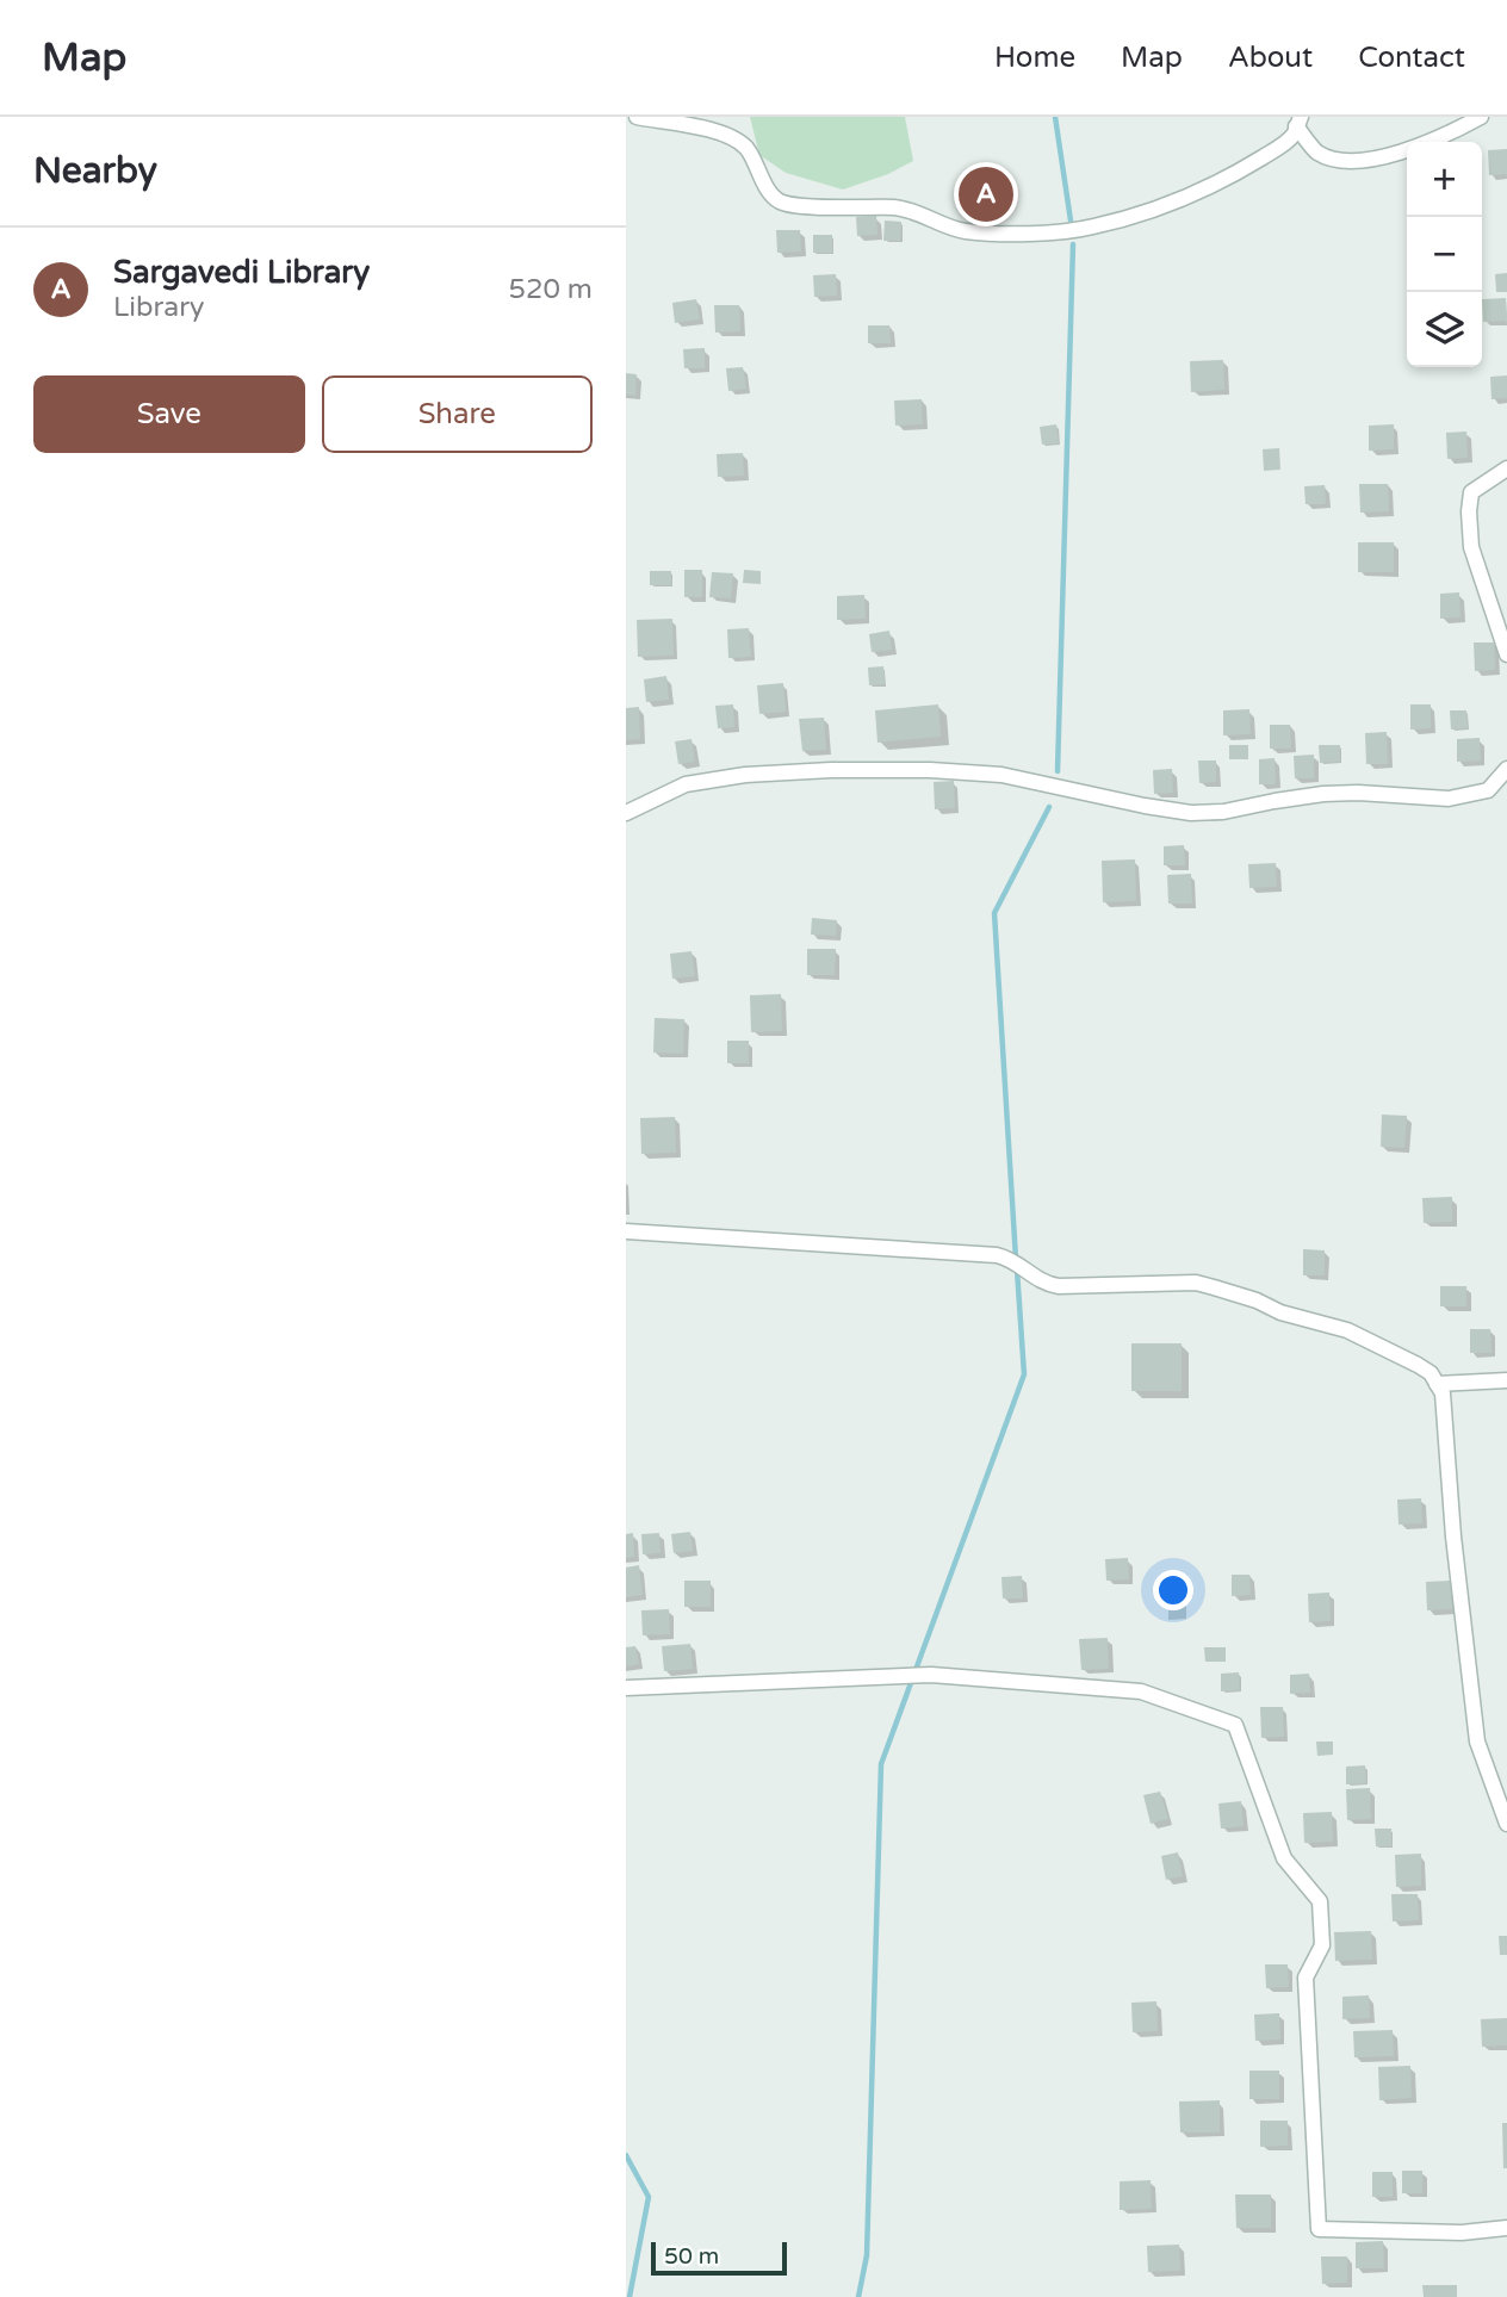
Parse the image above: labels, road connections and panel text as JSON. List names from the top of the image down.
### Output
{
  "scale_bar": "50 m",
  "page": {
    "header": "Map",
    "nav": [
      "Home",
      "Map",
      "About",
      "Contact"
    ],
    "heading": "Nearby",
    "map_buttons": ["+", "−"],
    "pins": "A",
    "list": [
      {
        "mark": "A",
        "name": "Sargavedi Library",
        "note": "Library",
        "value": "520 m"
      }
    ],
    "buttons": ["Save", "Share"],
    "scale": "50 m"
  }
}
